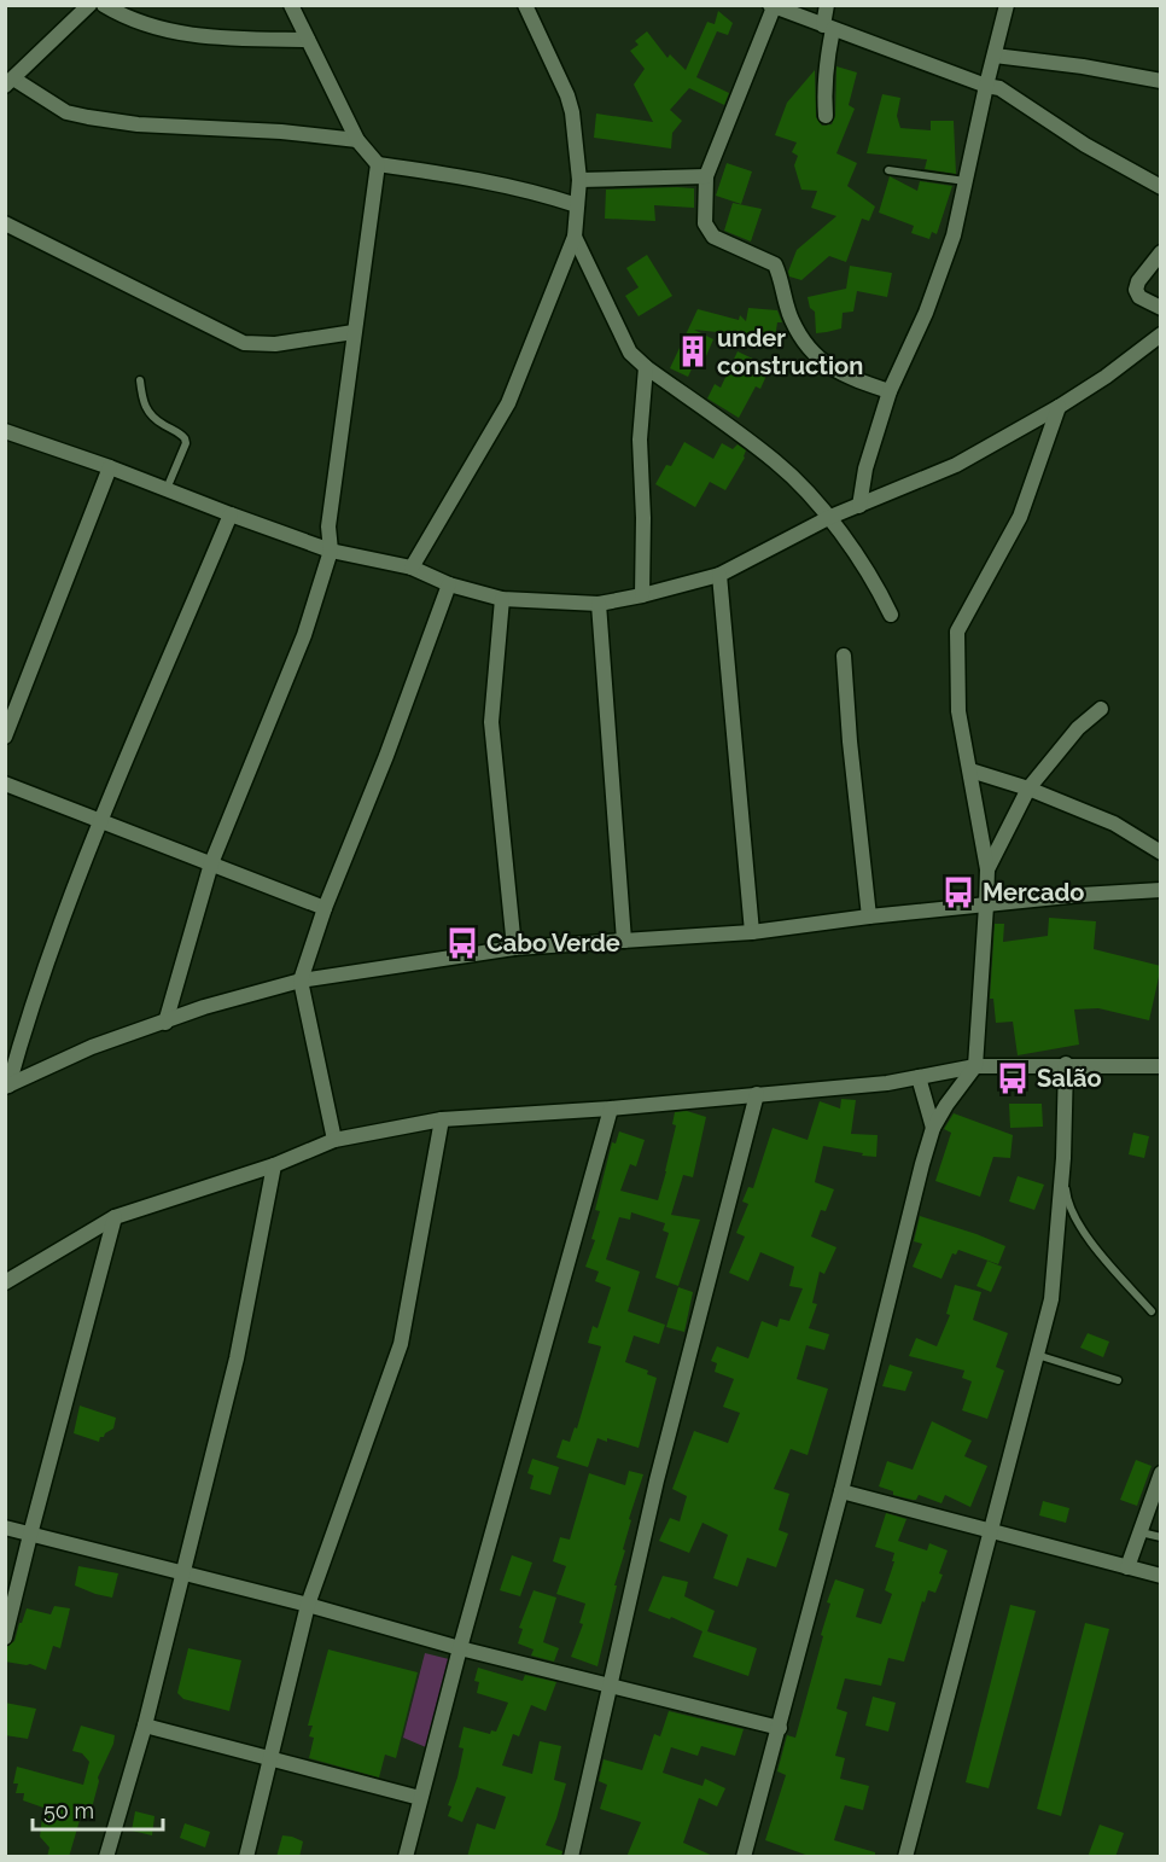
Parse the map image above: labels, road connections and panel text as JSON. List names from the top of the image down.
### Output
{
  "places": {
    "building": ["under construction"],
    "bus stop": ["Mercado", "Cabo Verde", "Salão"]
  },
  "scale_bar": "50 m"
}
